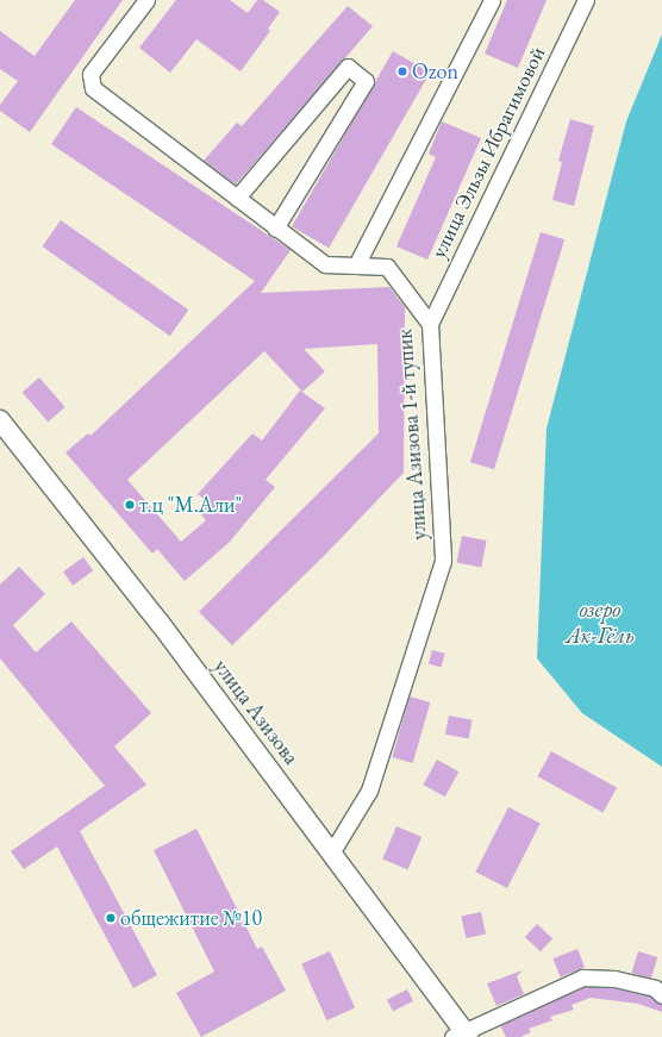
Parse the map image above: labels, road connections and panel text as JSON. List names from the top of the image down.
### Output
{
  "streets": {
    "main road": ["улица Азизова"],
    "street": ["улица Эльзы Ибрагимовой", "улица Азизова 1-й тупик"]
  },
  "crossings": [
    ["улица Эльзы Ибрагимовой", "улица Азизова 1-й тупик"],
    ["улица Азизова 1-й тупик", "улица Азизова"]
  ],
  "water": ["озеро Ак-Гёль"],
  "places": ["Ozon", "т.ц \"М.Али\"", "общежитие №10"]
}
